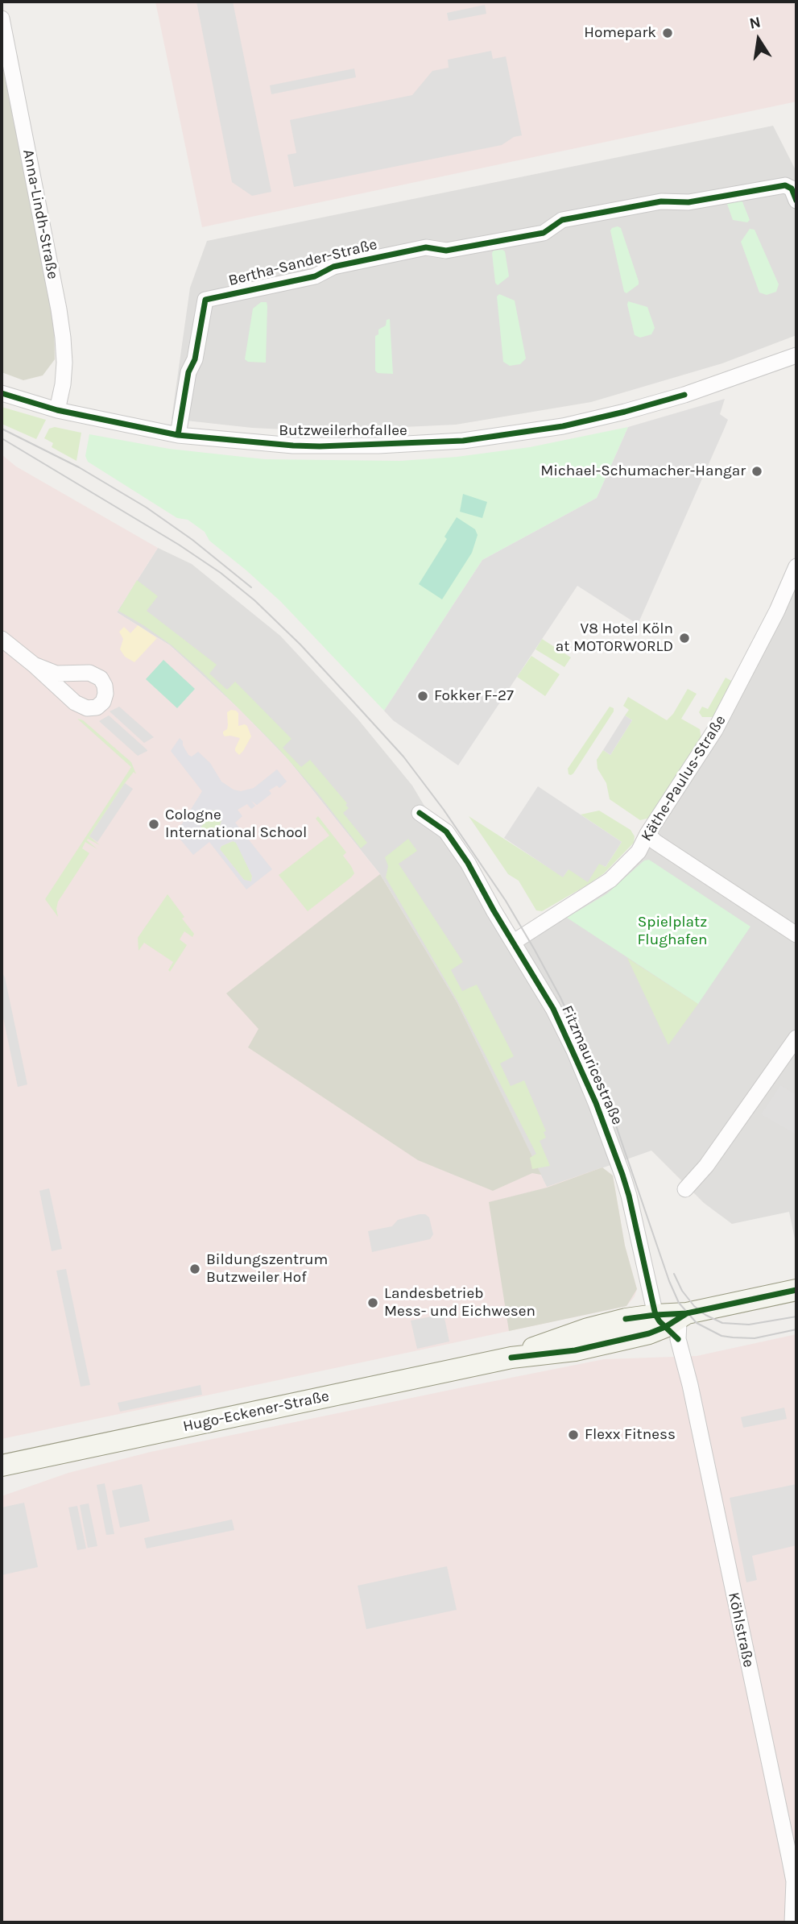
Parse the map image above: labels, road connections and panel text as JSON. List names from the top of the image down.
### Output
{
  "streets": {
    "main road": ["Hugo-Eckener-Straße"],
    "street": [
      "Anna-Lindh-Straße",
      "Bertha-Sander-Straße",
      "Butzweilerhofallee",
      "Käthe-Paulus-Straße",
      "Fitzmauricestraße",
      "Köhlstraße"
    ]
  },
  "crossings": [
    ["Anna-Lindh-Straße", "Butzweilerhofallee"],
    ["Bertha-Sander-Straße", "Butzweilerhofallee"],
    ["Käthe-Paulus-Straße", "Fitzmauricestraße"],
    ["Fitzmauricestraße", "Hugo-Eckener-Straße"],
    ["Fitzmauricestraße", "Köhlstraße"],
    ["Hugo-Eckener-Straße", "Köhlstraße"]
  ],
  "parks": ["Spielplatz Flughafen"],
  "places": [
    "Homepark",
    "Michael-Schumacher-Hangar",
    "V8 Hotel Köln at MOTORWORLD",
    "Fokker F-27",
    "Cologne International School",
    "Bildungszentrum Butzweiler Hof",
    "Landesbetrieb Mess- und Eichwesen",
    "Flexx Fitness"
  ],
  "north": "top"
}
